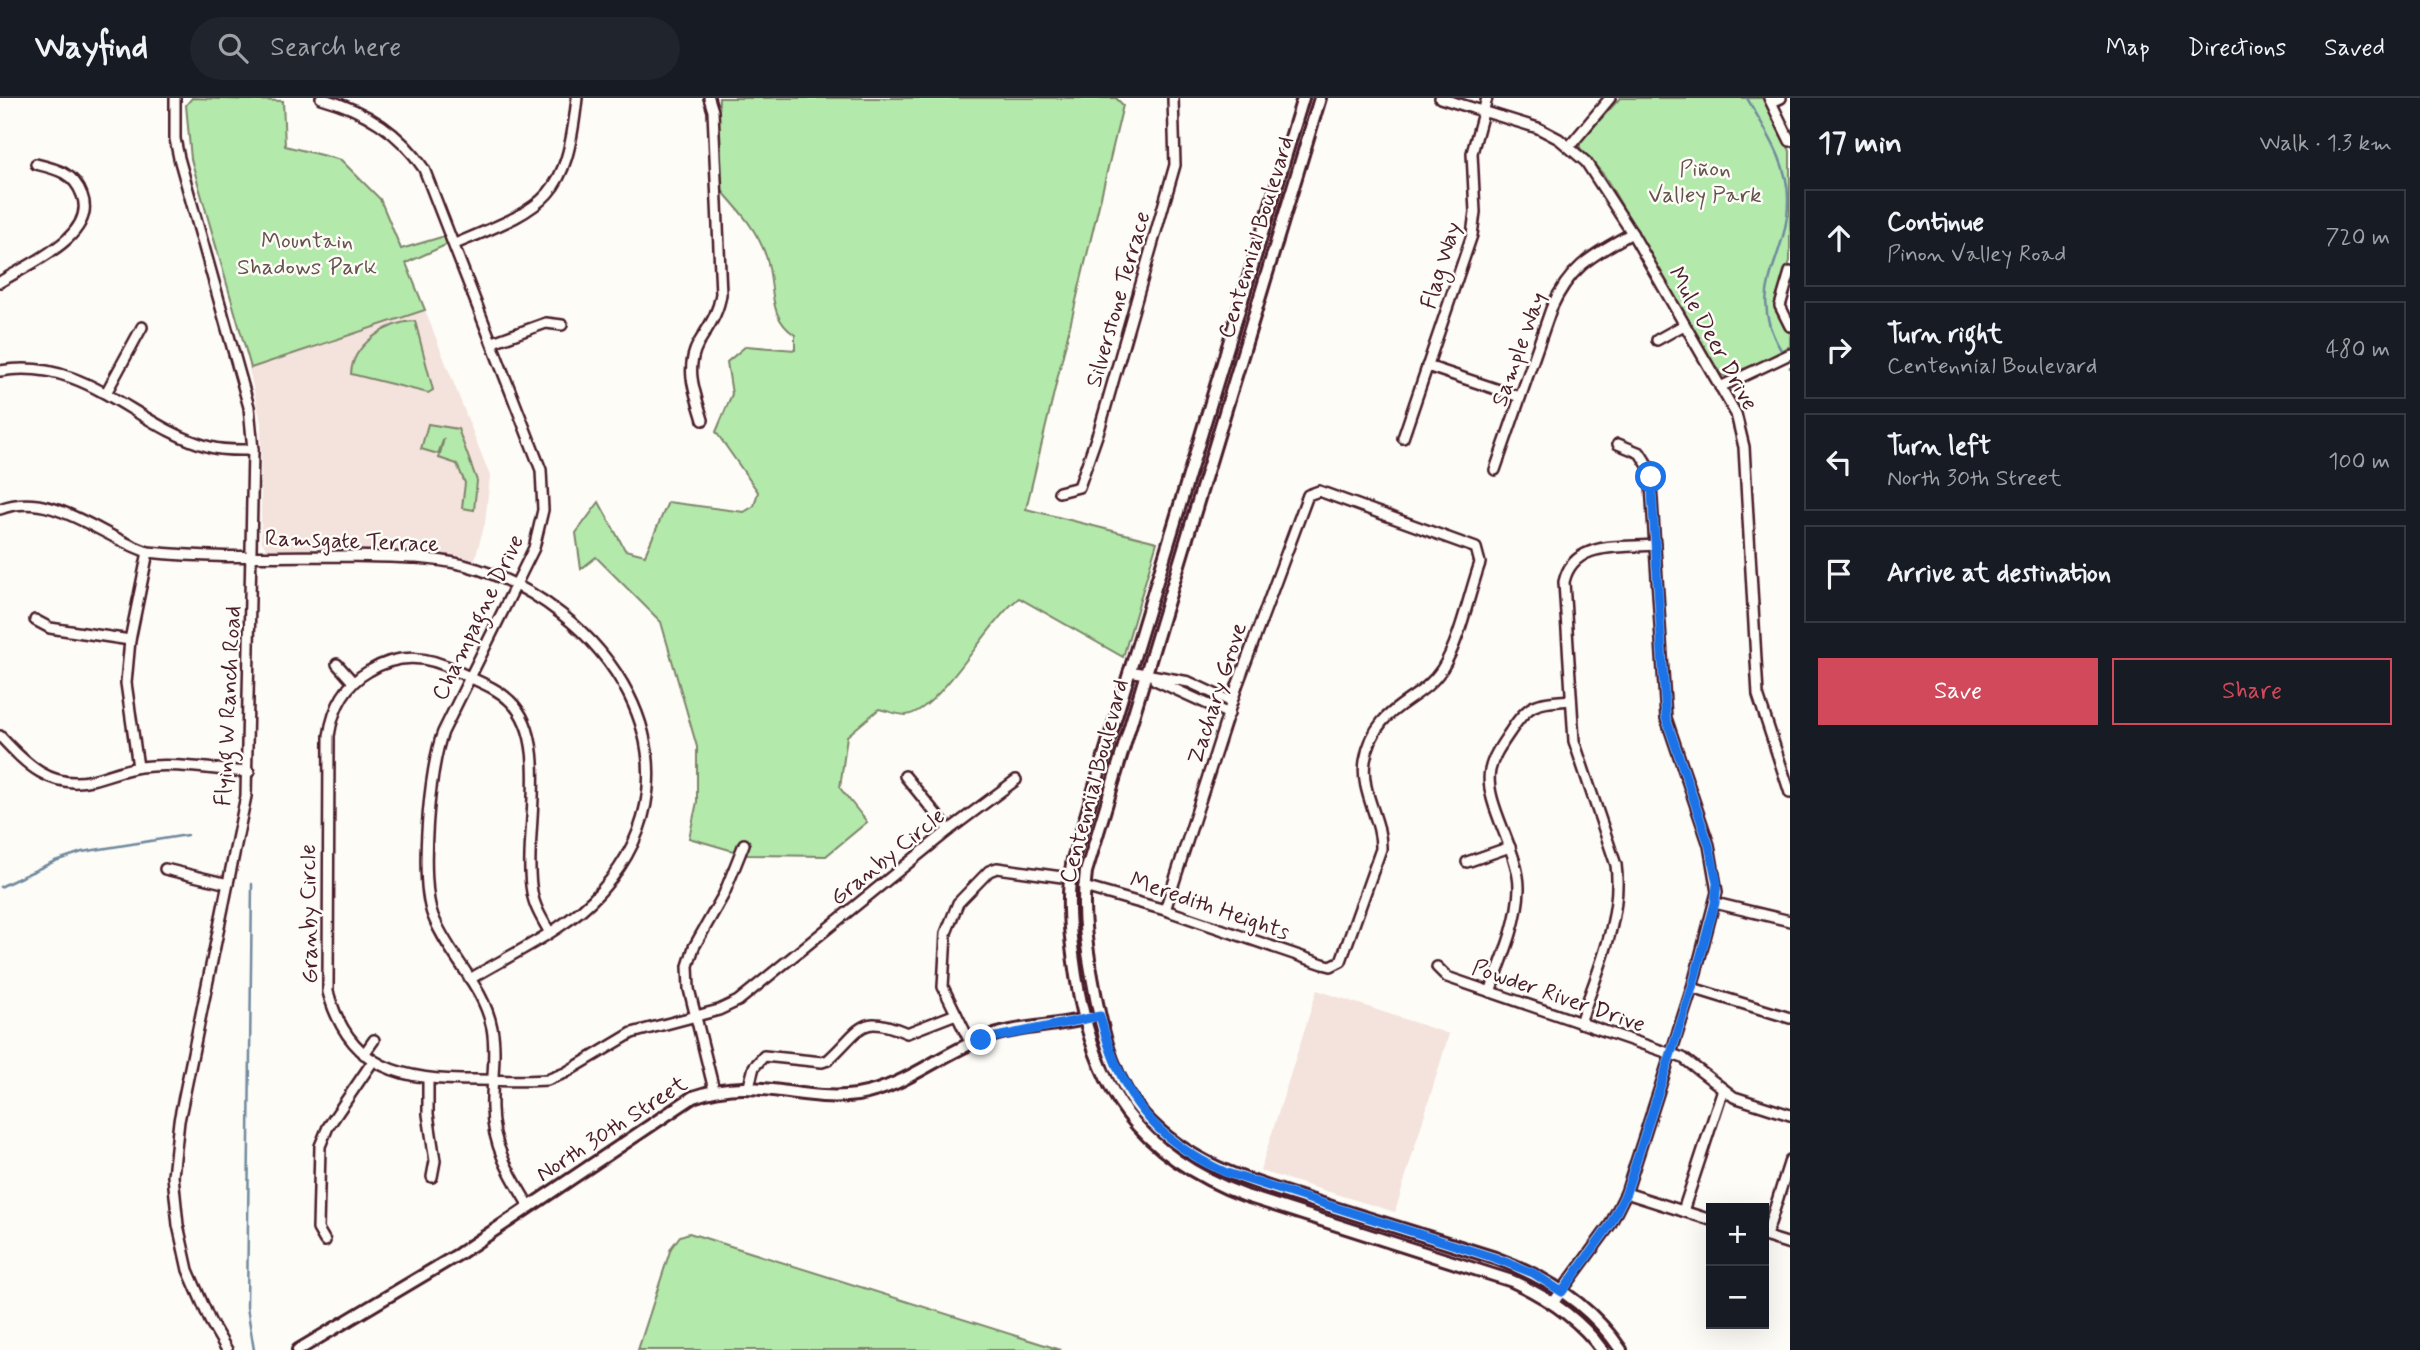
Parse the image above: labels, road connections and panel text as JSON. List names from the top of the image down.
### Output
{
  "streets": {
    "main road": ["Centennial Boulevard", "North 30th Street"],
    "street": [
      "Flag Way",
      "Silverstone Terrace",
      "Mule Deer Drive",
      "Sample Way",
      "Ramsgate Terrace",
      "Champagne Drive",
      "Zachary Grove",
      "Flying W Ranch Road",
      "Granby Circle",
      "Meredith Heights",
      "Powder River Drive"
    ]
  },
  "crossings": [
    ["Centennial Boulevard", "Meredith Heights"],
    ["Centennial Boulevard", "North 30th Street"],
    ["Flag Way", "Mule Deer Drive"],
    ["Mule Deer Drive", "Sample Way"],
    ["Ramsgate Terrace", "Champagne Drive"],
    ["Ramsgate Terrace", "Flying W Ranch Road"],
    ["Ramsgate Terrace", "Granby Circle"],
    ["Champagne Drive", "Granby Circle"],
    ["Champagne Drive", "North 30th Street"],
    ["Zachary Grove", "Meredith Heights"]
  ],
  "parks": ["Piñon Valley Park", "Mountain Shadows Park"],
  "page": {
    "header": "Wayfind",
    "search": "Search here",
    "nav": ["Map", "Directions", "Saved"],
    "heading": ["17 min", "Walk · 1.3 km"],
    "list": [
      ["Continue", "Pinon Valley Road", "720 m"],
      ["Turn right", "Centennial Boulevard", "480 m"],
      ["Turn left", "North 30th Street", "100 m"],
      "Arrive at destination"
    ],
    "buttons": ["Save", "Share"],
    "map_buttons": ["+", "−"]
  }
}
